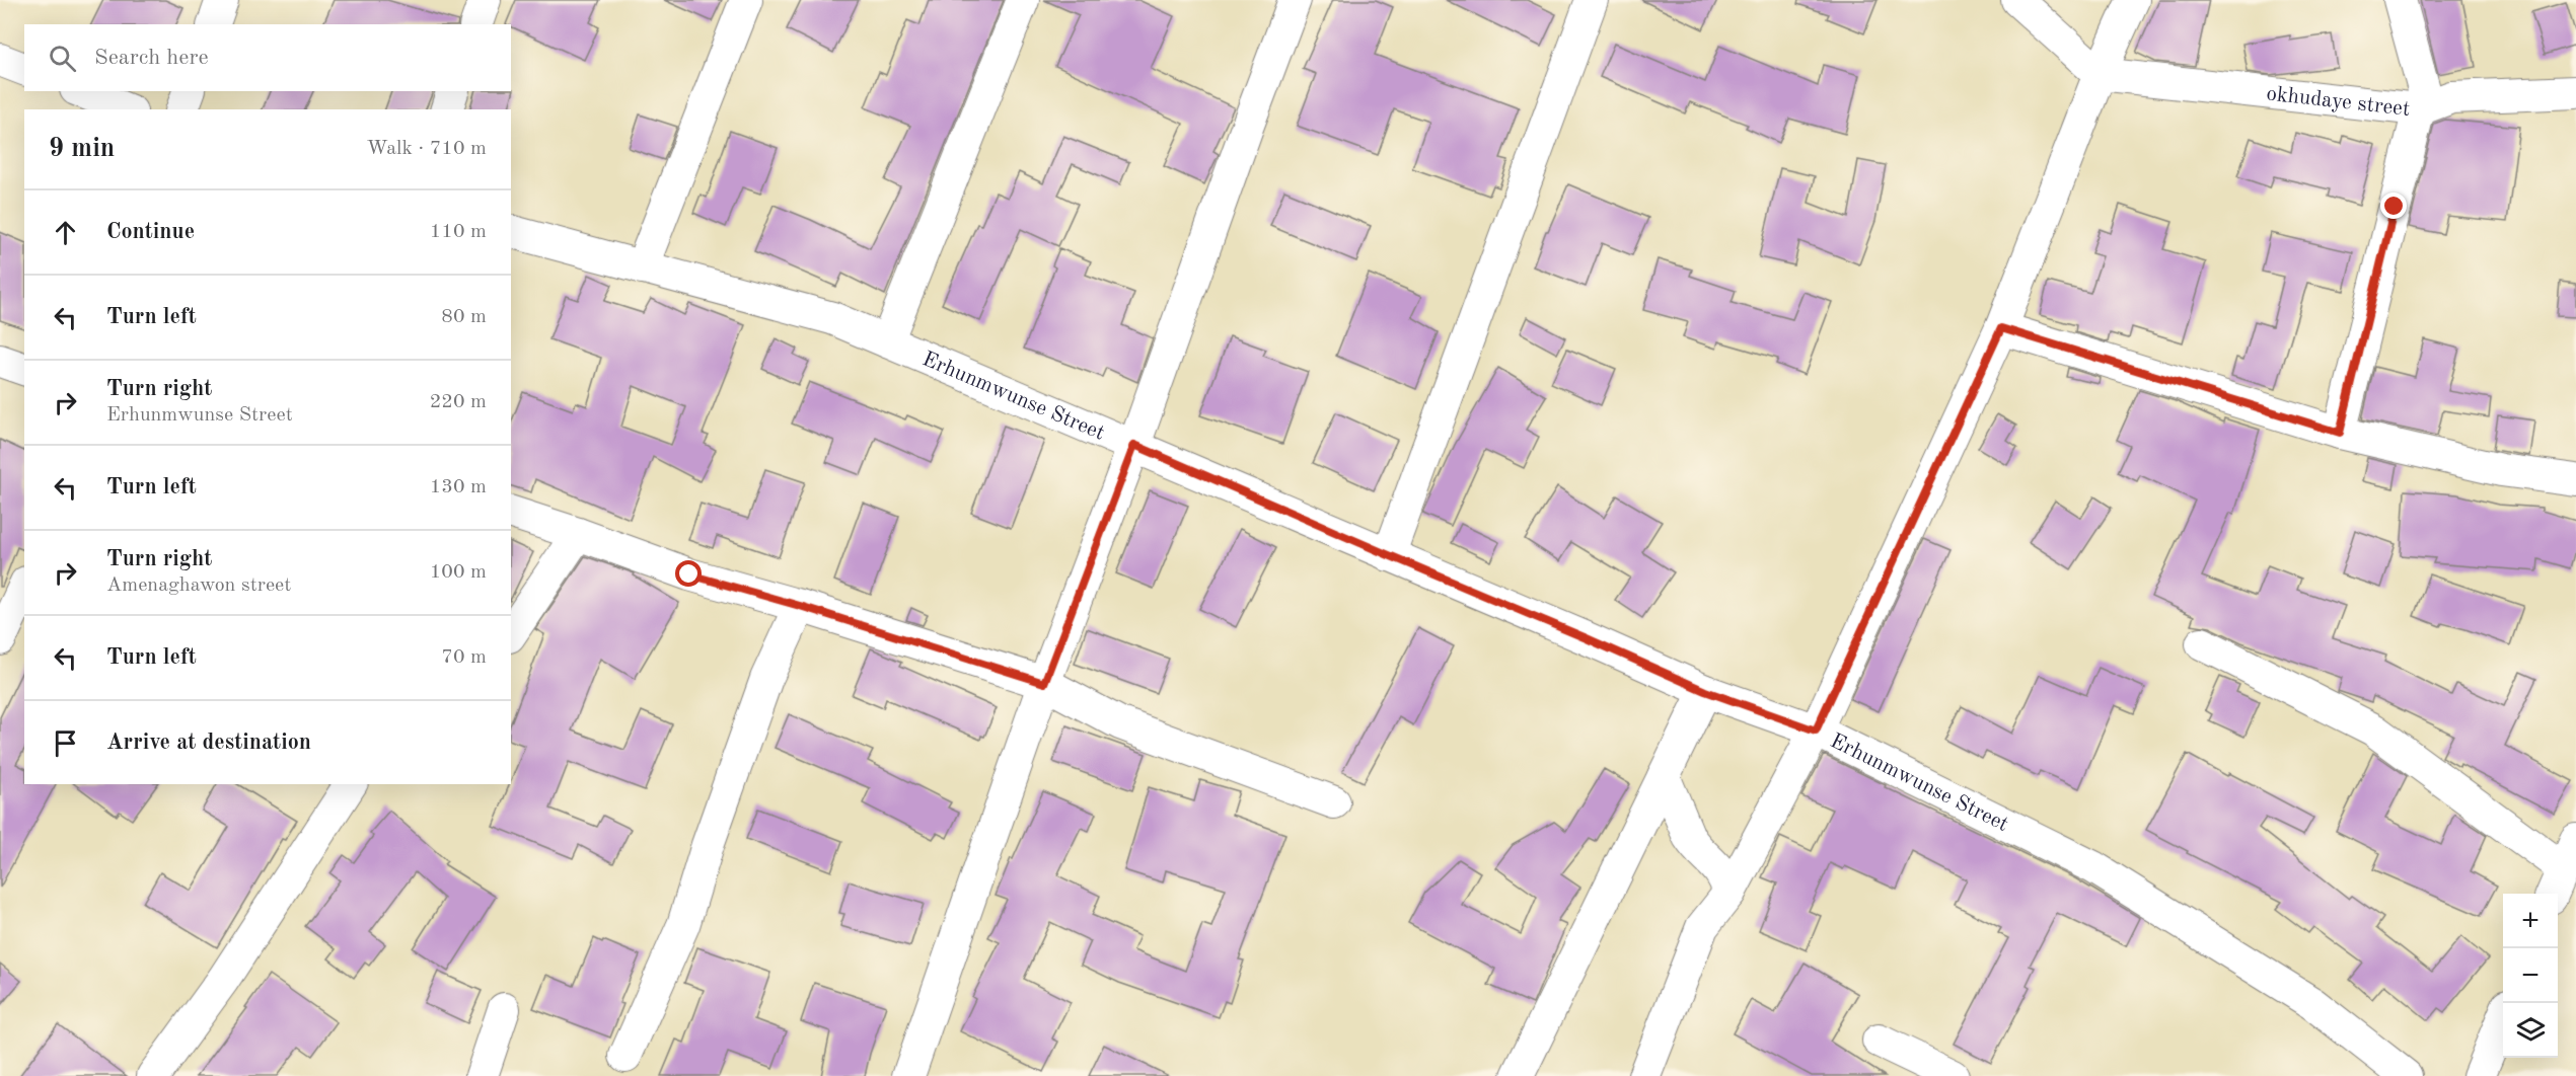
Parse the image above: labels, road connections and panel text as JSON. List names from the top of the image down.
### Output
{
  "streets": {
    "street": ["okhudaye street", "Erhunmwunse Street"]
  },
  "page": {
    "search": "Search here",
    "heading": ["9 min", "Walk · 710 m"],
    "list": [
      ["Continue", "110 m"],
      ["Turn left", "80 m"],
      ["Turn right", "Erhunmwunse Street", "220 m"],
      ["Turn left", "130 m"],
      ["Turn right", "Amenaghawon street", "100 m"],
      ["Turn left", "70 m"],
      "Arrive at destination"
    ],
    "map_buttons": ["+", "−"]
  }
}
